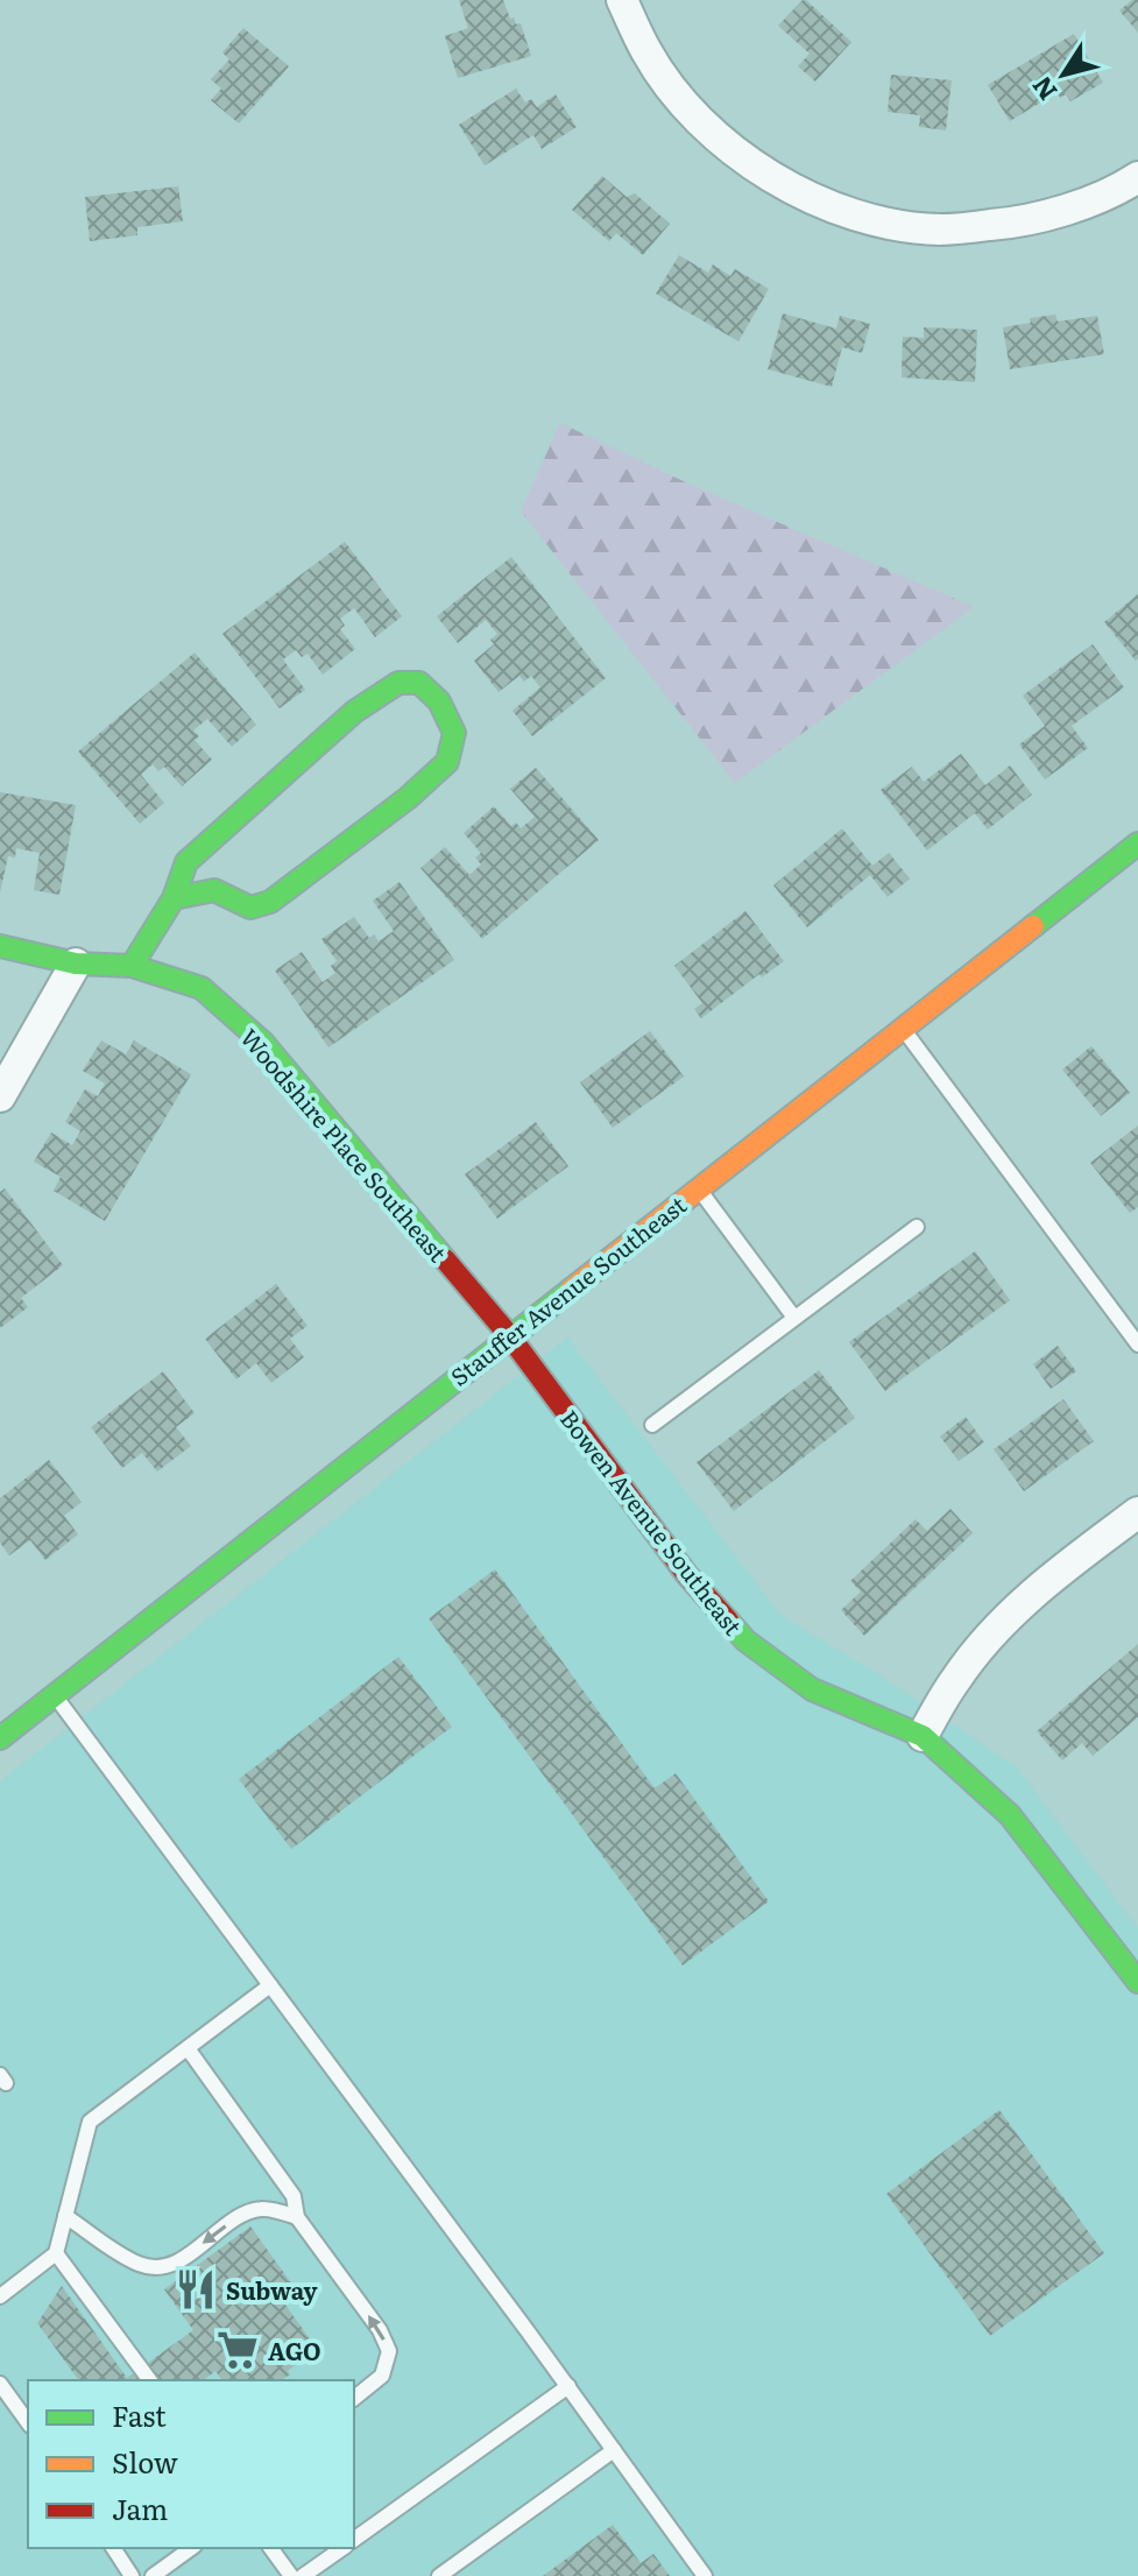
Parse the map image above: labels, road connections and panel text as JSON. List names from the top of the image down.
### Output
{
  "streets": {
    "street": ["Woodshire Place Southeast", "Stauffer Avenue Southeast", "Bowen Avenue Southeast"]
  },
  "crossings": [
    ["Woodshire Place Southeast", "Stauffer Avenue Southeast"],
    ["Woodshire Place Southeast", "Bowen Avenue Southeast"],
    ["Stauffer Avenue Southeast", "Bowen Avenue Southeast"]
  ],
  "places": {
    "restaurant": ["Subway"],
    "supermarket": ["AGO"]
  },
  "legend": ["Fast", "Slow", "Jam"],
  "north": "bottom left"
}
